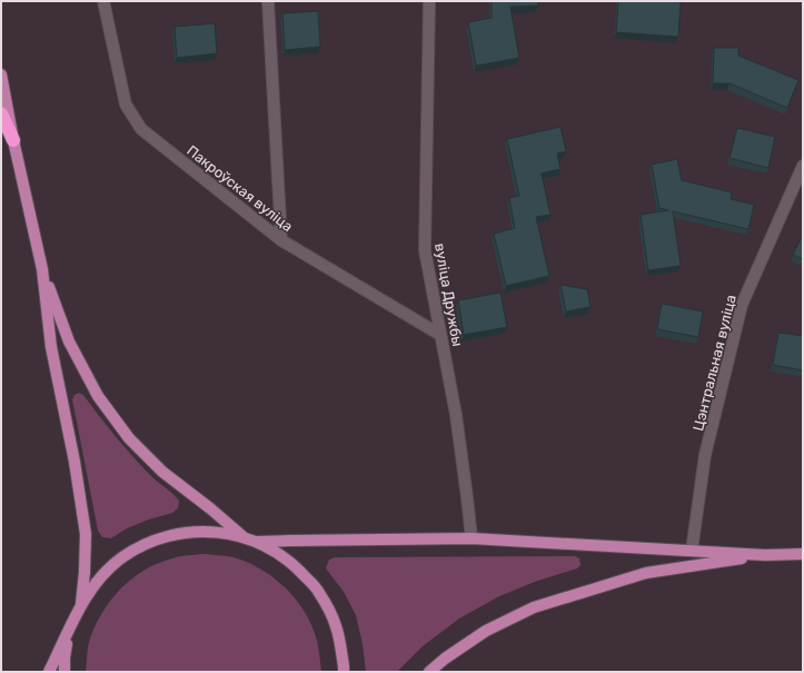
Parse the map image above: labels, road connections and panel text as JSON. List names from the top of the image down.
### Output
{
  "streets": {
    "street": ["Пакроўская вуліца", "вуліца Дружбы", "Цэнтральная вуліца"]
  },
  "crossings": [
    ["Пакроўская вуліца", "вуліца Дружбы"]
  ]
}
